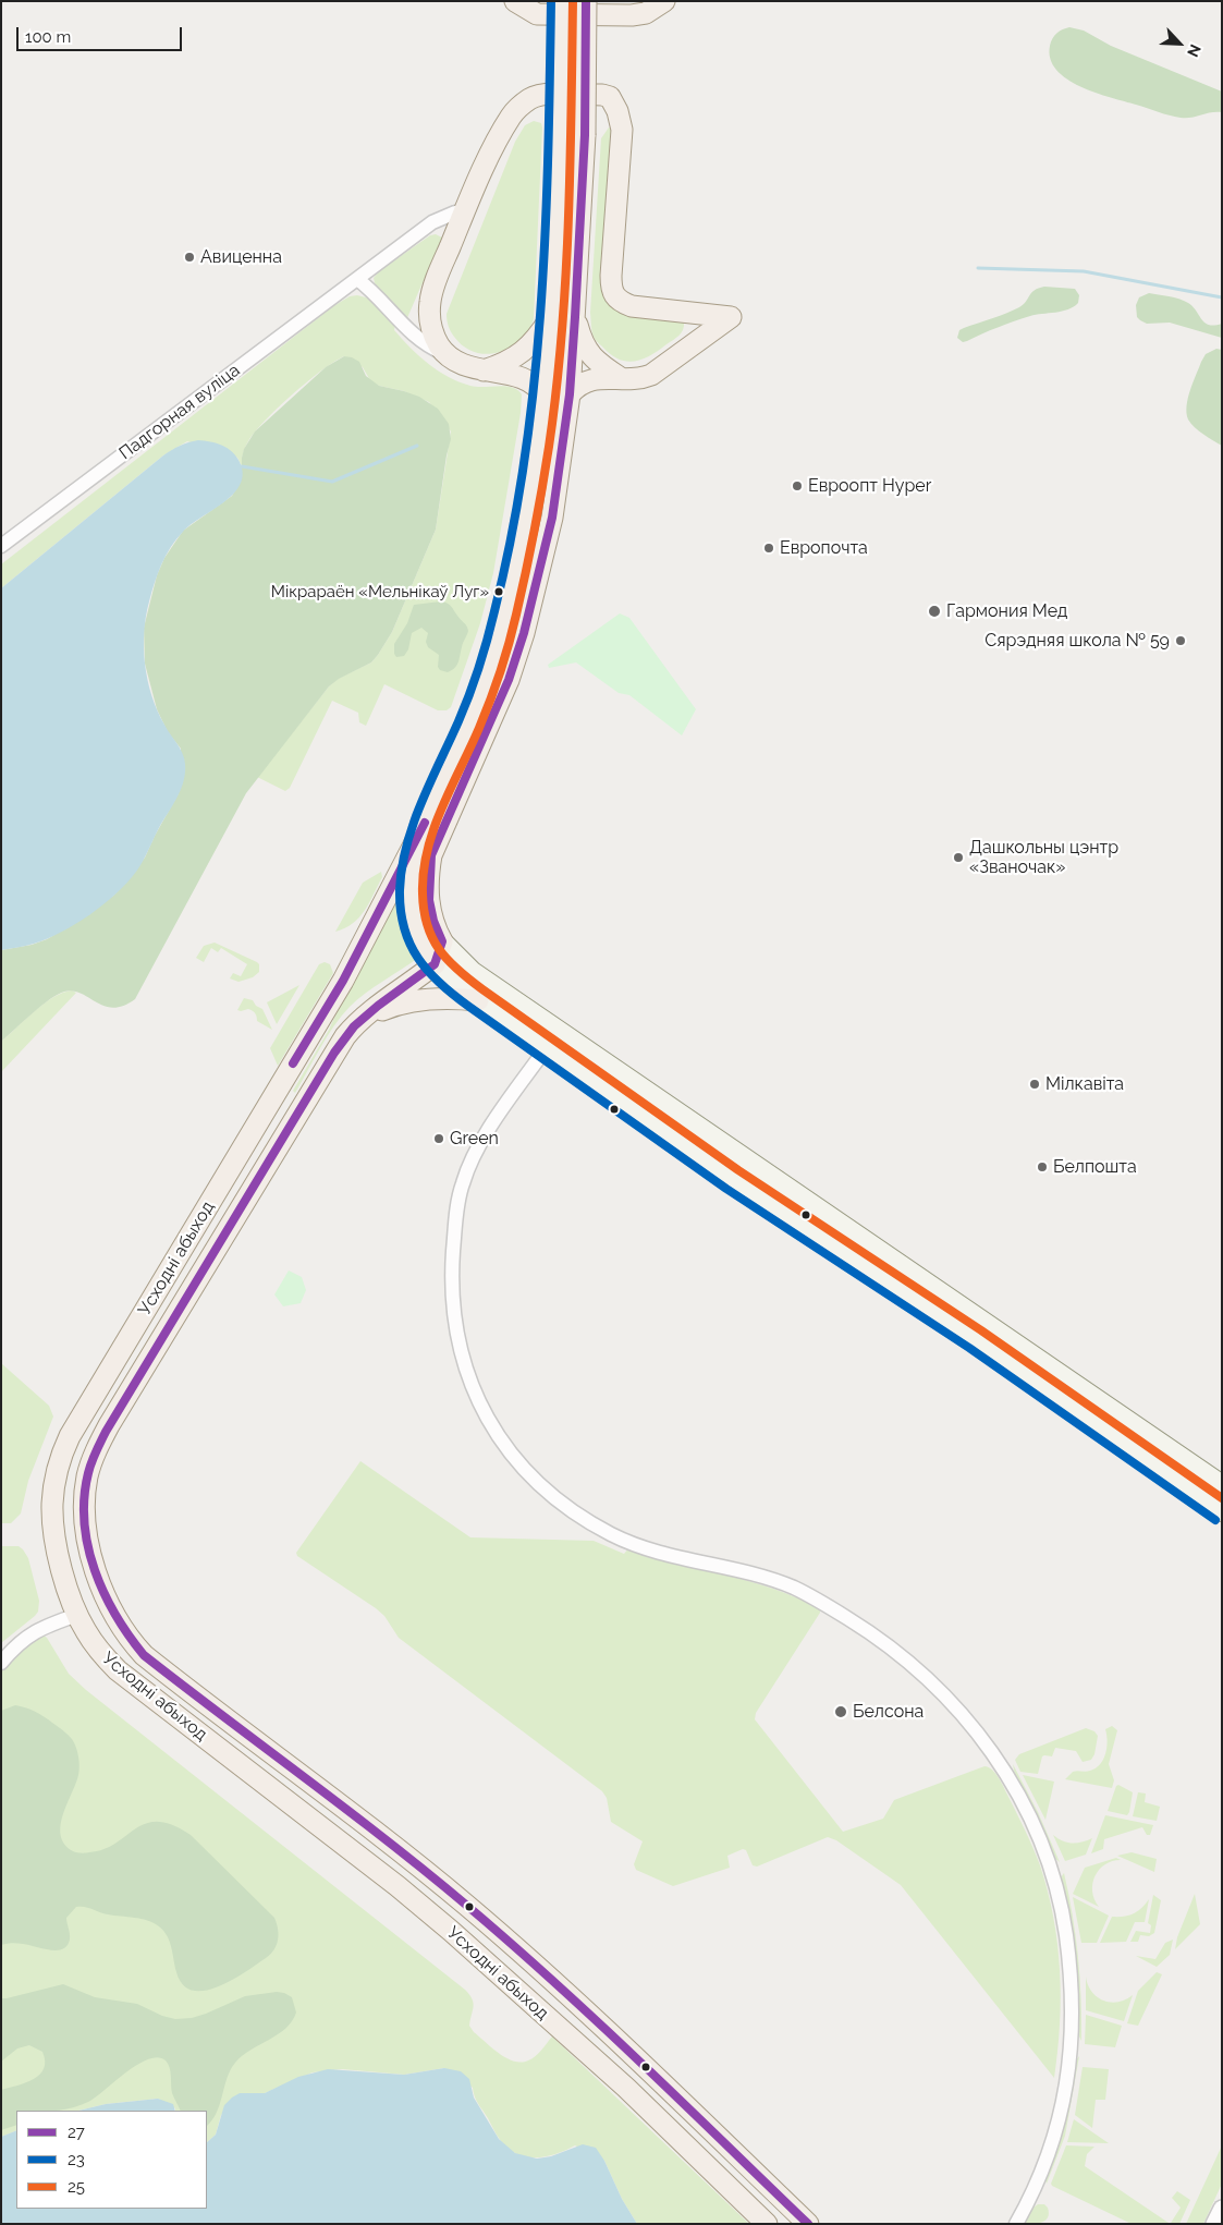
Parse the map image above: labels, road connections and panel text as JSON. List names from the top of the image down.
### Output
{
  "streets": {
    "main road": ["Усходні абыход"],
    "street": ["Падгорная вуліца"]
  },
  "places": [
    "Авиценна",
    "Евроопт Hyper",
    "Европочта",
    "Мікрараён «Мельнікаў Луг»",
    "Гармония Мед",
    "Сярэдняя школа № 59",
    "Дашкольны цэнтр «Званочак»",
    "Мілкавіта",
    "Green",
    "Белпошта",
    "Белсона"
  ],
  "lines": ["transit line 27", "transit line 23", "transit line 25"],
  "legend": ["27", "23", "25"],
  "scale_bar": "100 m",
  "north": "bottom right"
}
